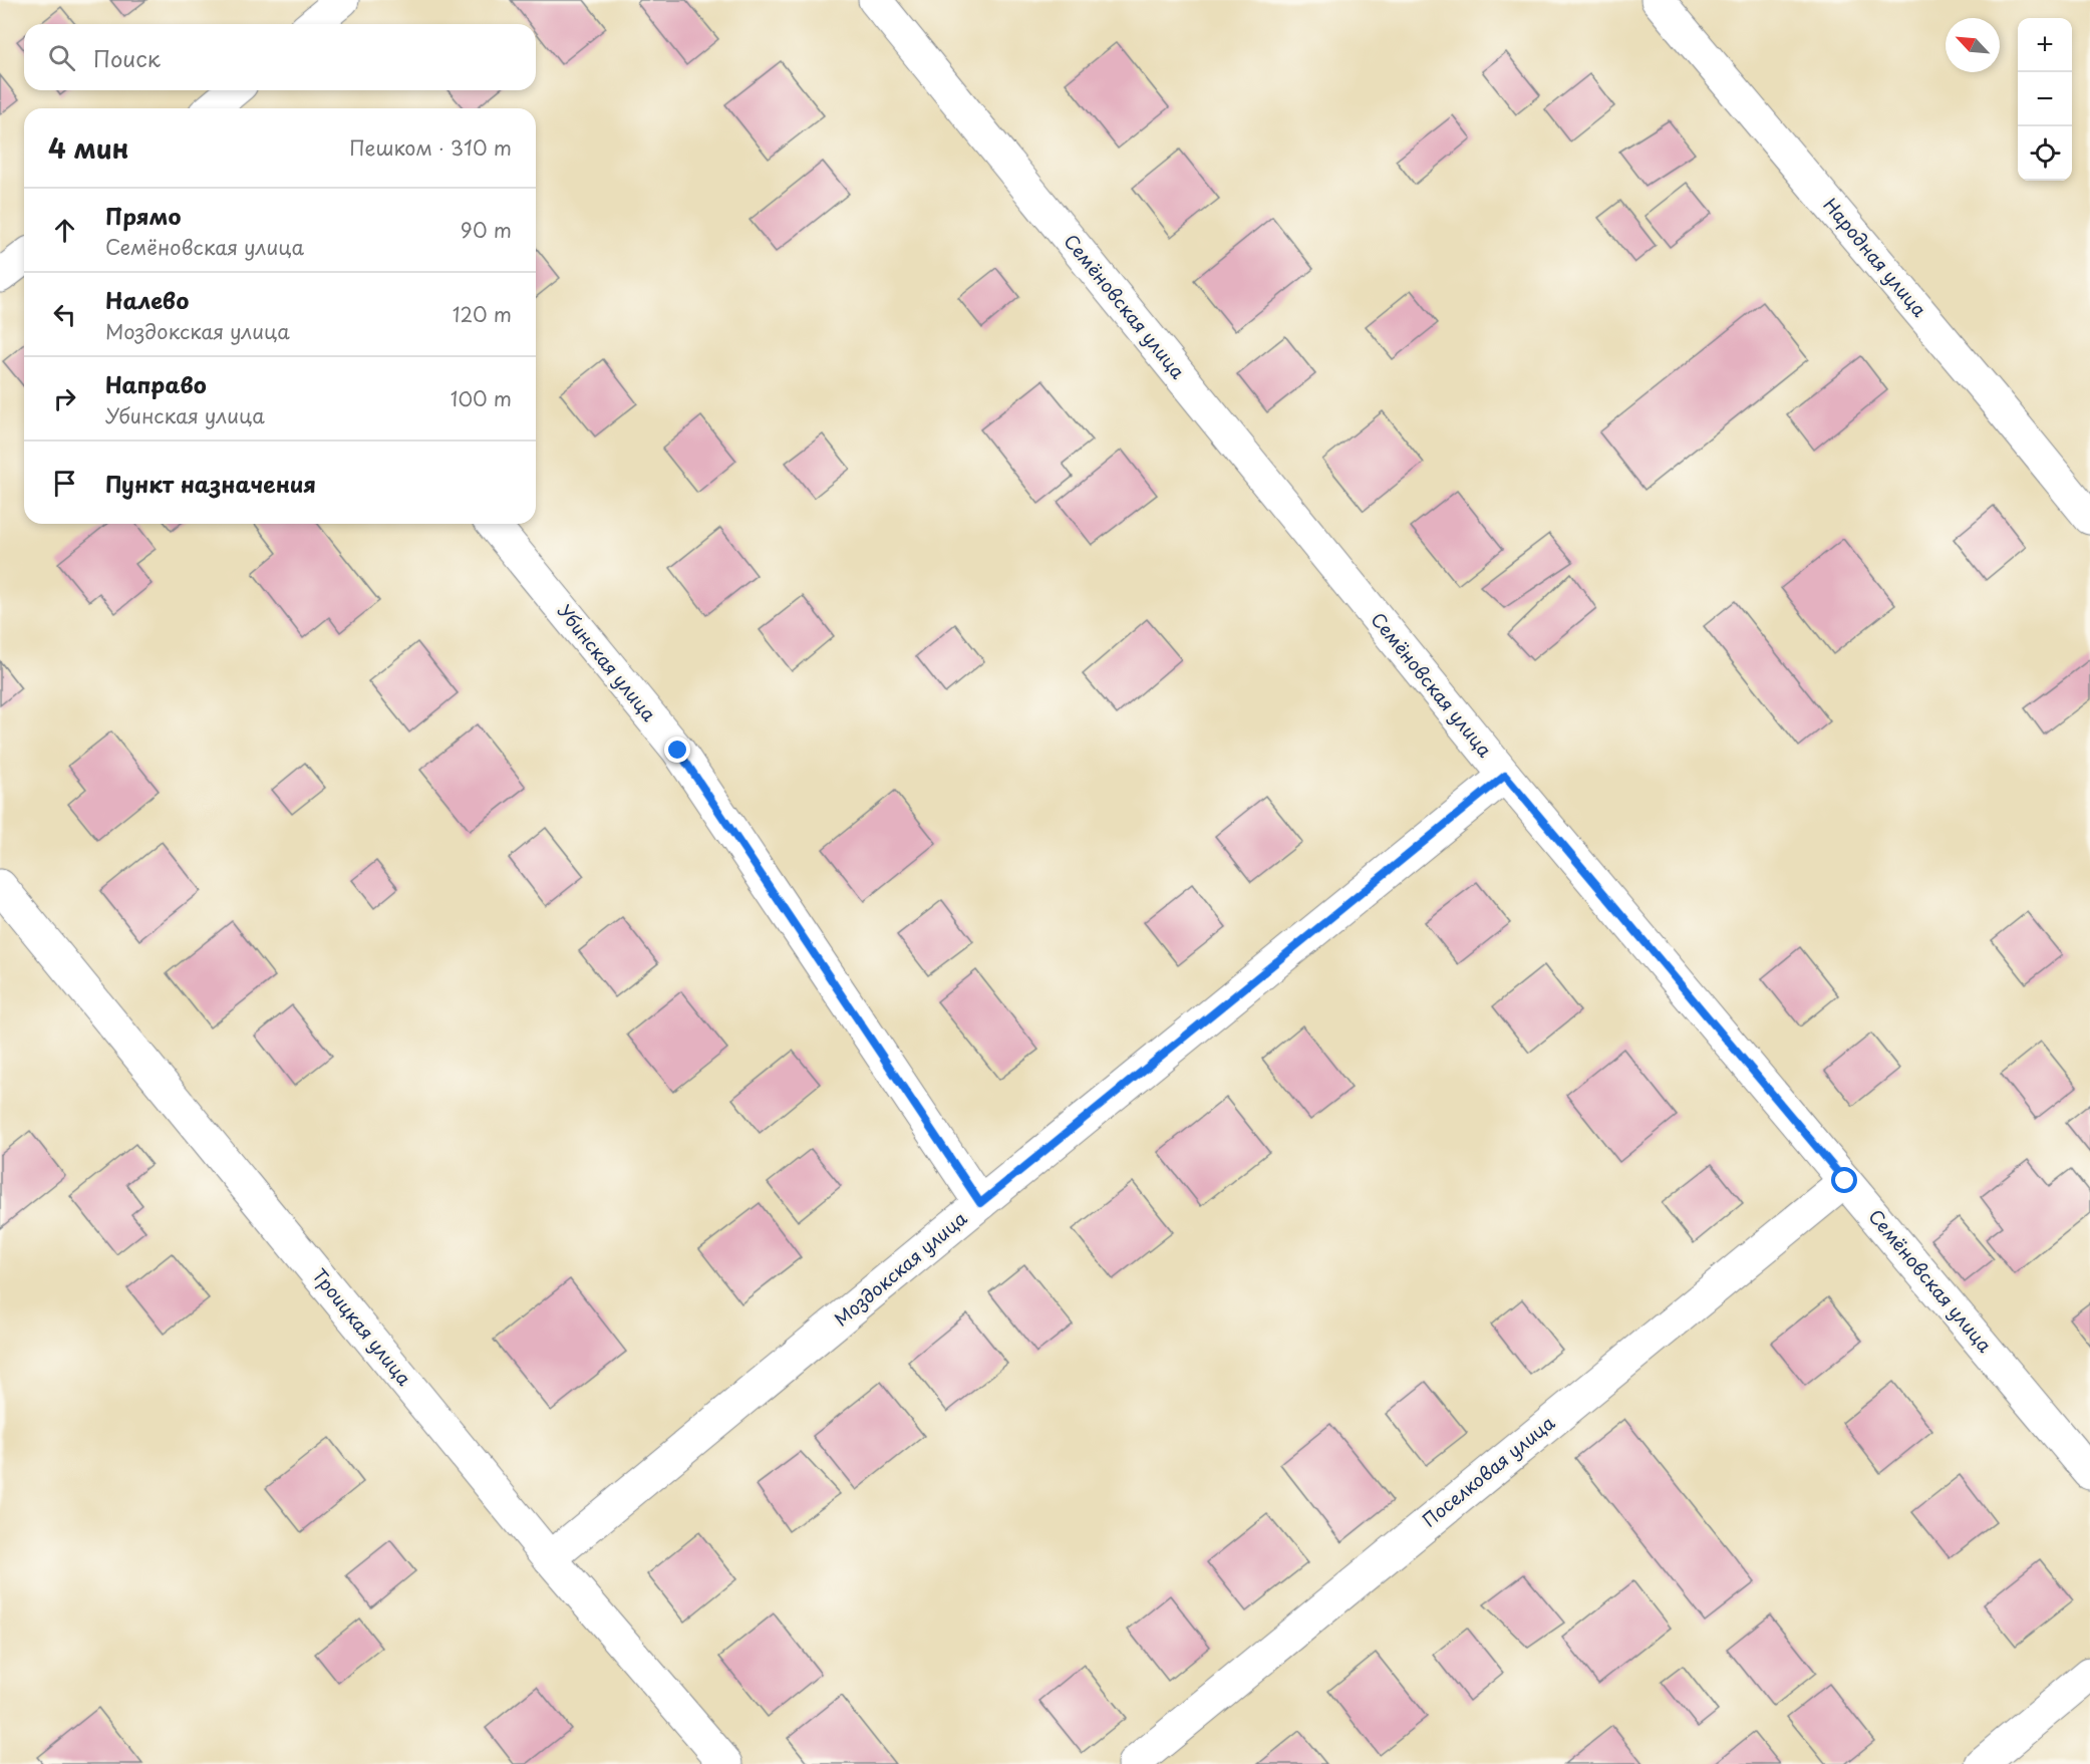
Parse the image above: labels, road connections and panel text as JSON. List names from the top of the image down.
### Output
{
  "streets": {
    "street": [
      "Народная улица",
      "Семёновская улица",
      "Убинская улица",
      "Моздокская улица",
      "Троицкая улица",
      "Поселковая улица"
    ]
  },
  "crossings": [
    ["Семёновская улица", "Моздокская улица"],
    ["Семёновская улица", "Поселковая улица"],
    ["Убинская улица", "Моздокская улица"],
    ["Моздокская улица", "Троицкая улица"]
  ],
  "north": "top left",
  "page": {
    "map_buttons": ["+", "−"],
    "search": "Поиск",
    "heading": ["4 мин", "Пешком · 310 m"],
    "list": [
      ["Прямо", "Семёновская улица", "90 m"],
      ["Налево", "Моздокская улица", "120 m"],
      ["Направо", "Убинская улица", "100 m"],
      "Пункт назначения"
    ]
  }
}
